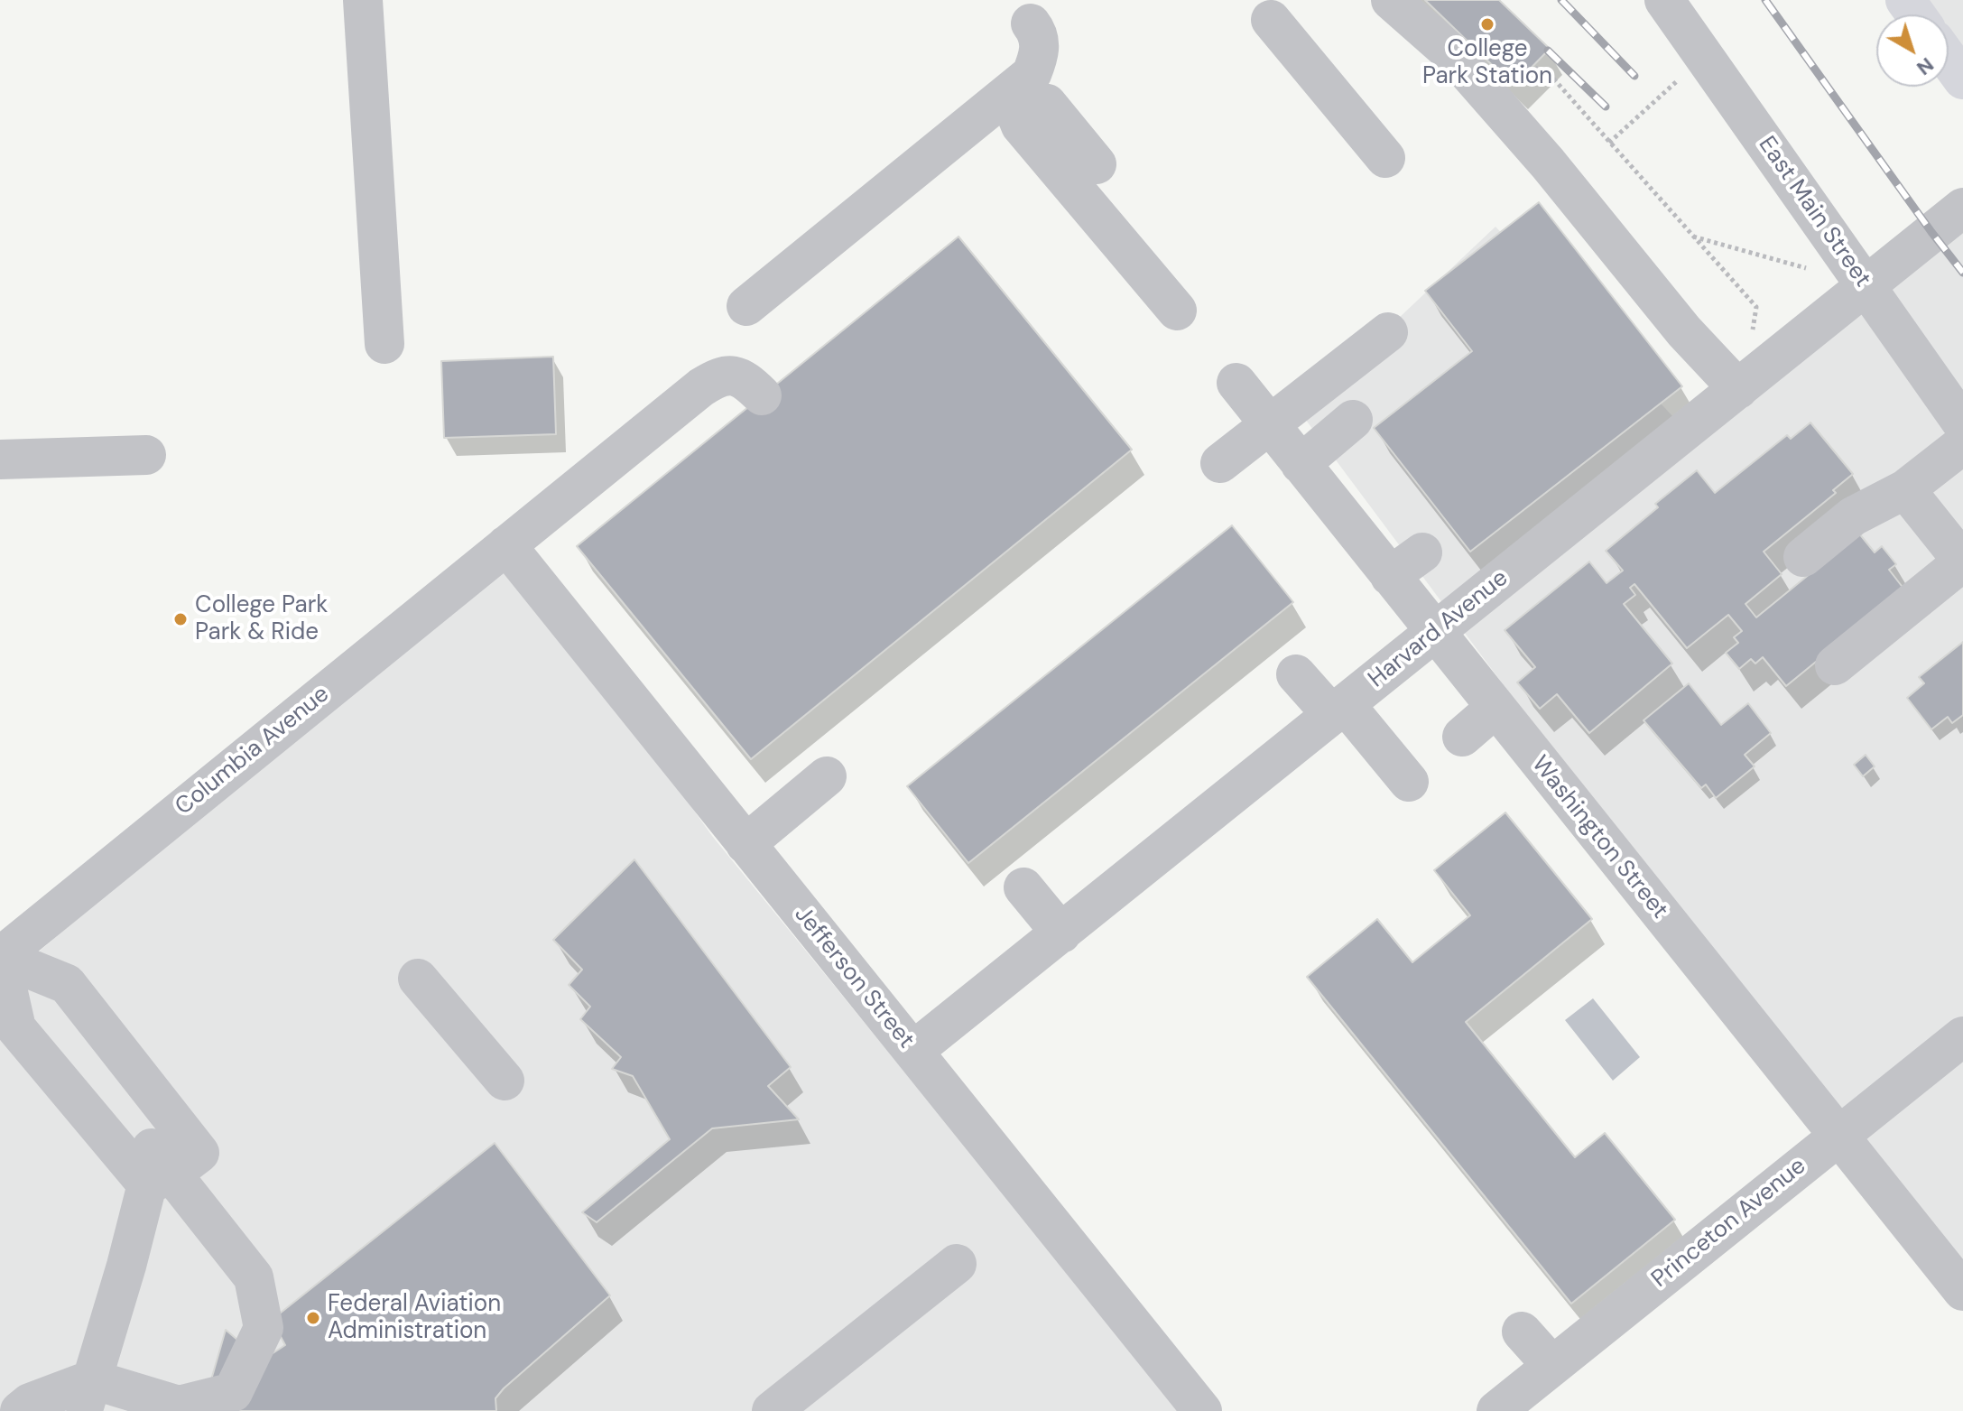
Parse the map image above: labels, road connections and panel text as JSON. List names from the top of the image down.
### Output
{
  "streets": {
    "street": [
      "East Main Street",
      "Harvard Avenue",
      "Columbia Avenue",
      "Washington Street",
      "Jefferson Street",
      "Princeton Avenue"
    ]
  },
  "crossings": [
    ["East Main Street", "Harvard Avenue"],
    ["Harvard Avenue", "Washington Street"],
    ["Harvard Avenue", "Jefferson Street"],
    ["Columbia Avenue", "Jefferson Street"],
    ["Washington Street", "Princeton Avenue"]
  ],
  "places": ["College Park Station", "College Park Park & Ride", "Federal Aviation Administration"],
  "north": "bottom right"
}
